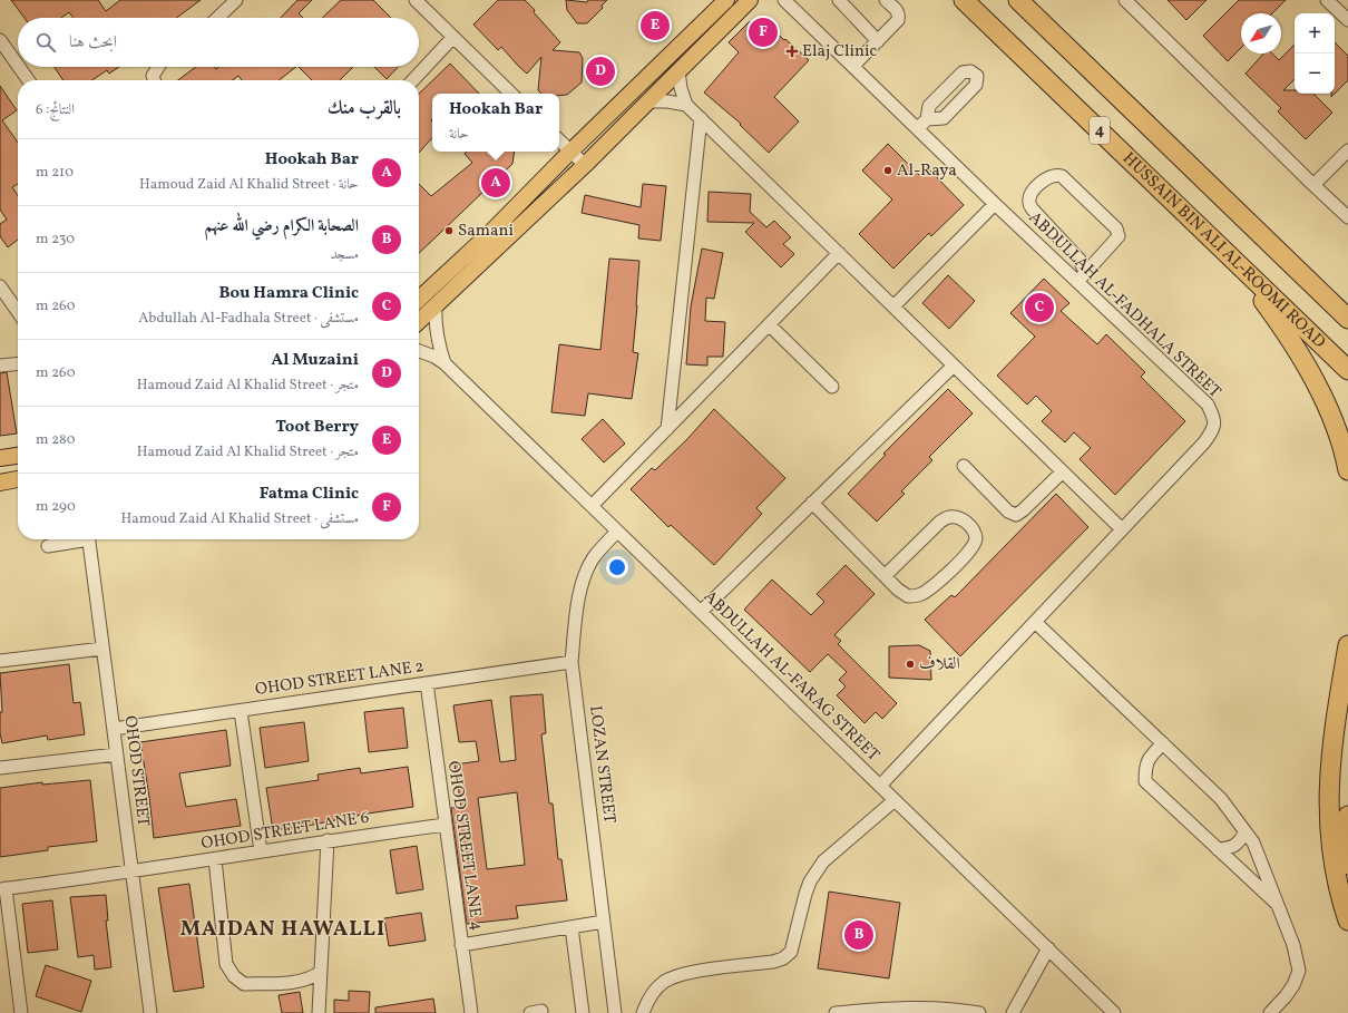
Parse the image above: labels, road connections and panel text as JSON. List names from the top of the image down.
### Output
{
  "streets": {
    "highway": ["4", "HUSSAIN BIN ALI AL-ROOMI ROAD"],
    "street": [
      "ABDULLAH AL-FADHALA STREET",
      "ABDULLAH AL-FARAG STREET",
      "OHOD STREET LANE 2",
      "LOZAN STREET",
      "OHOD STREET",
      "OHOD STREET LANE 6",
      "OHOD STREET LANE 4"
    ]
  },
  "crossings": [
    ["ABDULLAH AL-FADHALA STREET", "ABDULLAH AL-FARAG STREET"],
    ["ABDULLAH AL-FARAG STREET", "LOZAN STREET"],
    ["OHOD STREET LANE 2", "LOZAN STREET"],
    ["OHOD STREET LANE 2", "OHOD STREET"],
    ["OHOD STREET LANE 2", "OHOD STREET LANE 4"],
    ["OHOD STREET", "OHOD STREET LANE 6"],
    ["OHOD STREET LANE 6", "OHOD STREET LANE 4"]
  ],
  "districts": ["MAIDAN HAWALLI"],
  "places": {
    "health": ["Elaj Clinic"],
    "other": ["Al-Raya", "Samani", "القلاف"]
  },
  "north": "bottom left",
  "page": {
    "pins": [
      "E",
      "F",
      "D",
      "A",
      "C",
      "B"
    ],
    "map_buttons": ["+", "−"],
    "search": "ابحث هنا",
    "heading": ["بالقرب منك", "النتائج: 6"],
    "popup": ["Hookah Bar", "حانة"],
    "list": [
      {
        "mark": "A",
        "name": "Hookah Bar",
        "note": "حانة · Hamoud Zaid Al Khalid Street",
        "value": "210 m"
      },
      {
        "mark": "B",
        "name": "الصحابة الكرام رضي الله عنهم",
        "note": "مسجد",
        "value": "230 m"
      },
      {
        "mark": "C",
        "name": "Bou Hamra Clinic",
        "note": "مستشفى · Abdullah Al-Fadhala Street",
        "value": "260 m"
      },
      {
        "mark": "D",
        "name": "Al Muzaini",
        "note": "متجر · Hamoud Zaid Al Khalid Street",
        "value": "260 m"
      },
      {
        "mark": "E",
        "name": "Toot Berry",
        "note": "متجر · Hamoud Zaid Al Khalid Street",
        "value": "280 m"
      },
      {
        "mark": "F",
        "name": "Fatma Clinic",
        "note": "مستشفى · Hamoud Zaid Al Khalid Street",
        "value": "290 m"
      }
    ]
  }
}
